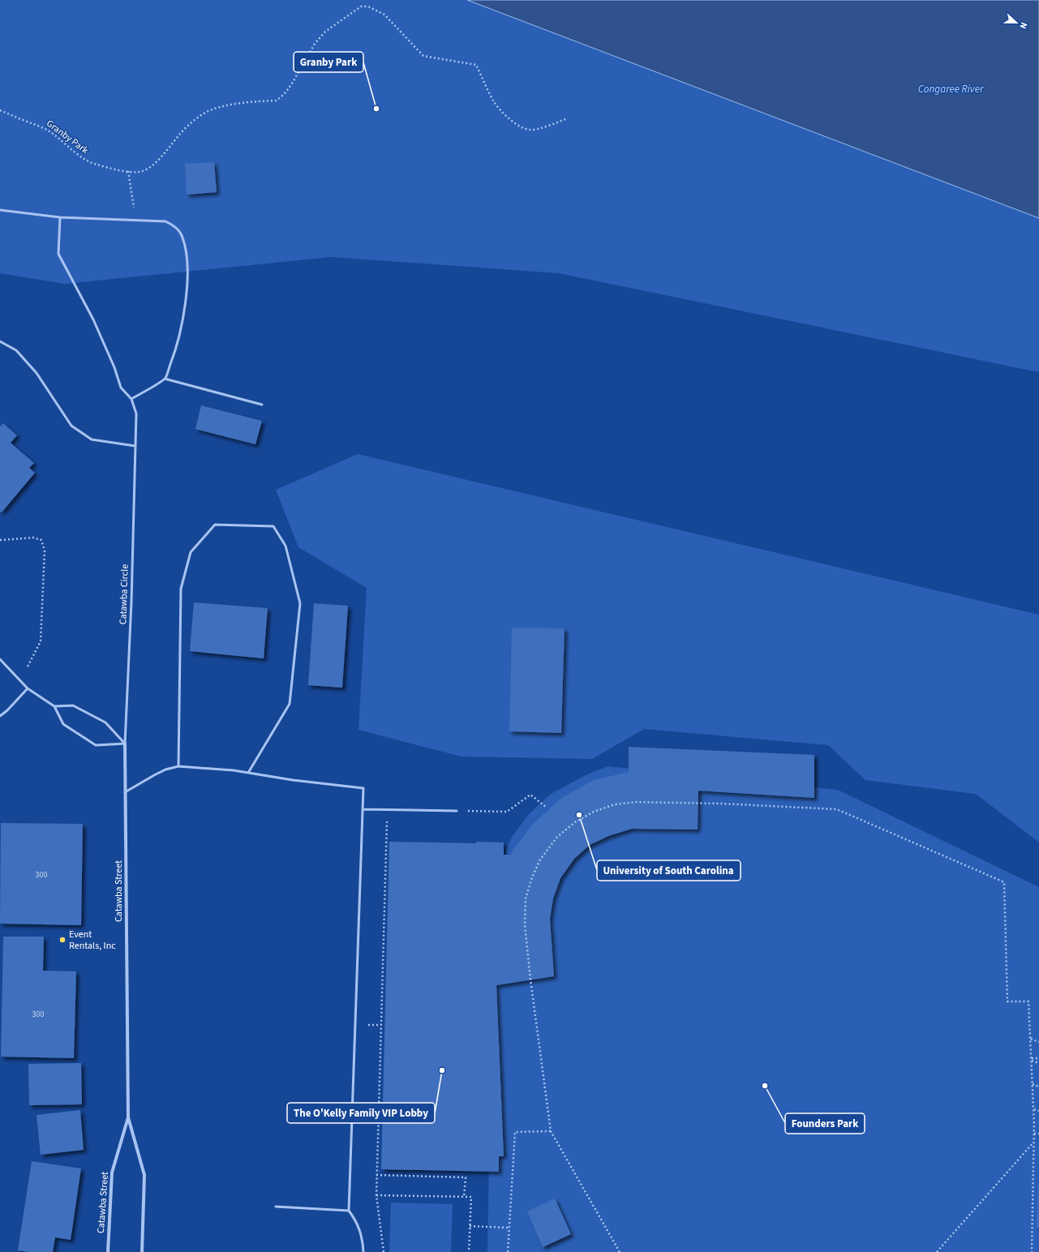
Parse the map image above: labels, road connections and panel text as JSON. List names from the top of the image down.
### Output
{
  "streets": {
    "street": ["Catawba Street"],
    "lane": ["Catawba Circle"],
    "path": ["Granby Park"]
  },
  "crossings": [
    ["Catawba Circle", "Catawba Street"]
  ],
  "water": ["Congaree River"],
  "places": [
    "Granby Park",
    "University of South Carolina",
    "Event Rentals, Inc",
    "The O'Kelly Family VIP Lobby",
    "Founders Park"
  ],
  "house_numbers": ["300", "300"],
  "north": "right"
}
